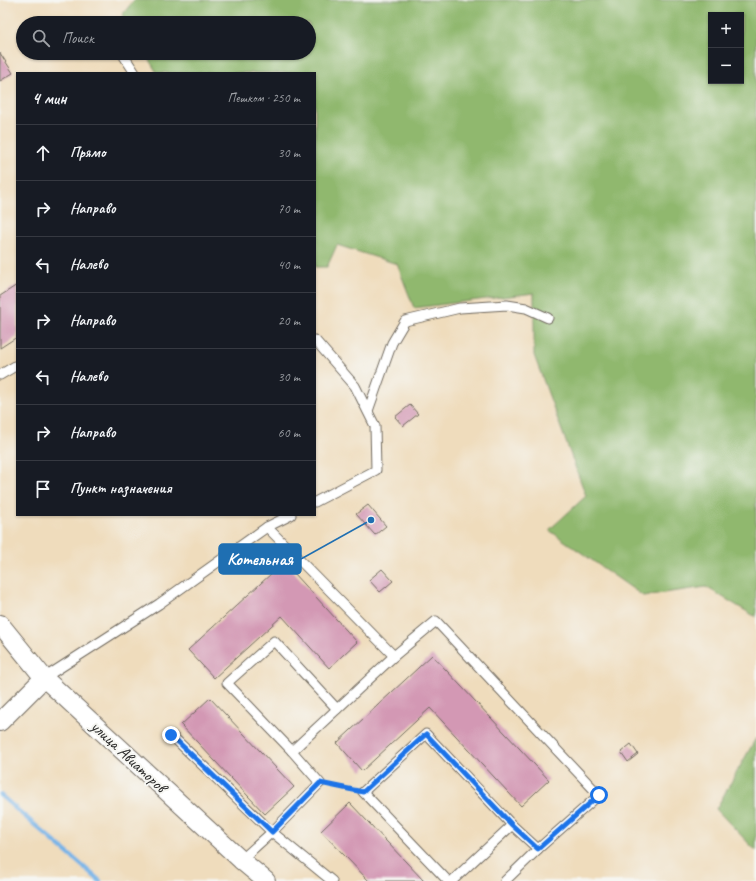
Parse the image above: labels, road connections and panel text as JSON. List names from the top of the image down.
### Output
{
  "streets": {
    "street": ["улица Авиаторов"]
  },
  "places": ["Котельная"],
  "page": {
    "map_buttons": ["+", "−"],
    "search": "Поиск",
    "heading": ["4 мин", "Пешком · 250 m"],
    "list": [
      ["Прямо", "30 m"],
      ["Направо", "70 m"],
      ["Налево", "40 m"],
      ["Направо", "20 m"],
      ["Налево", "30 m"],
      ["Направо", "60 m"],
      "Пункт назначения"
    ]
  }
}
